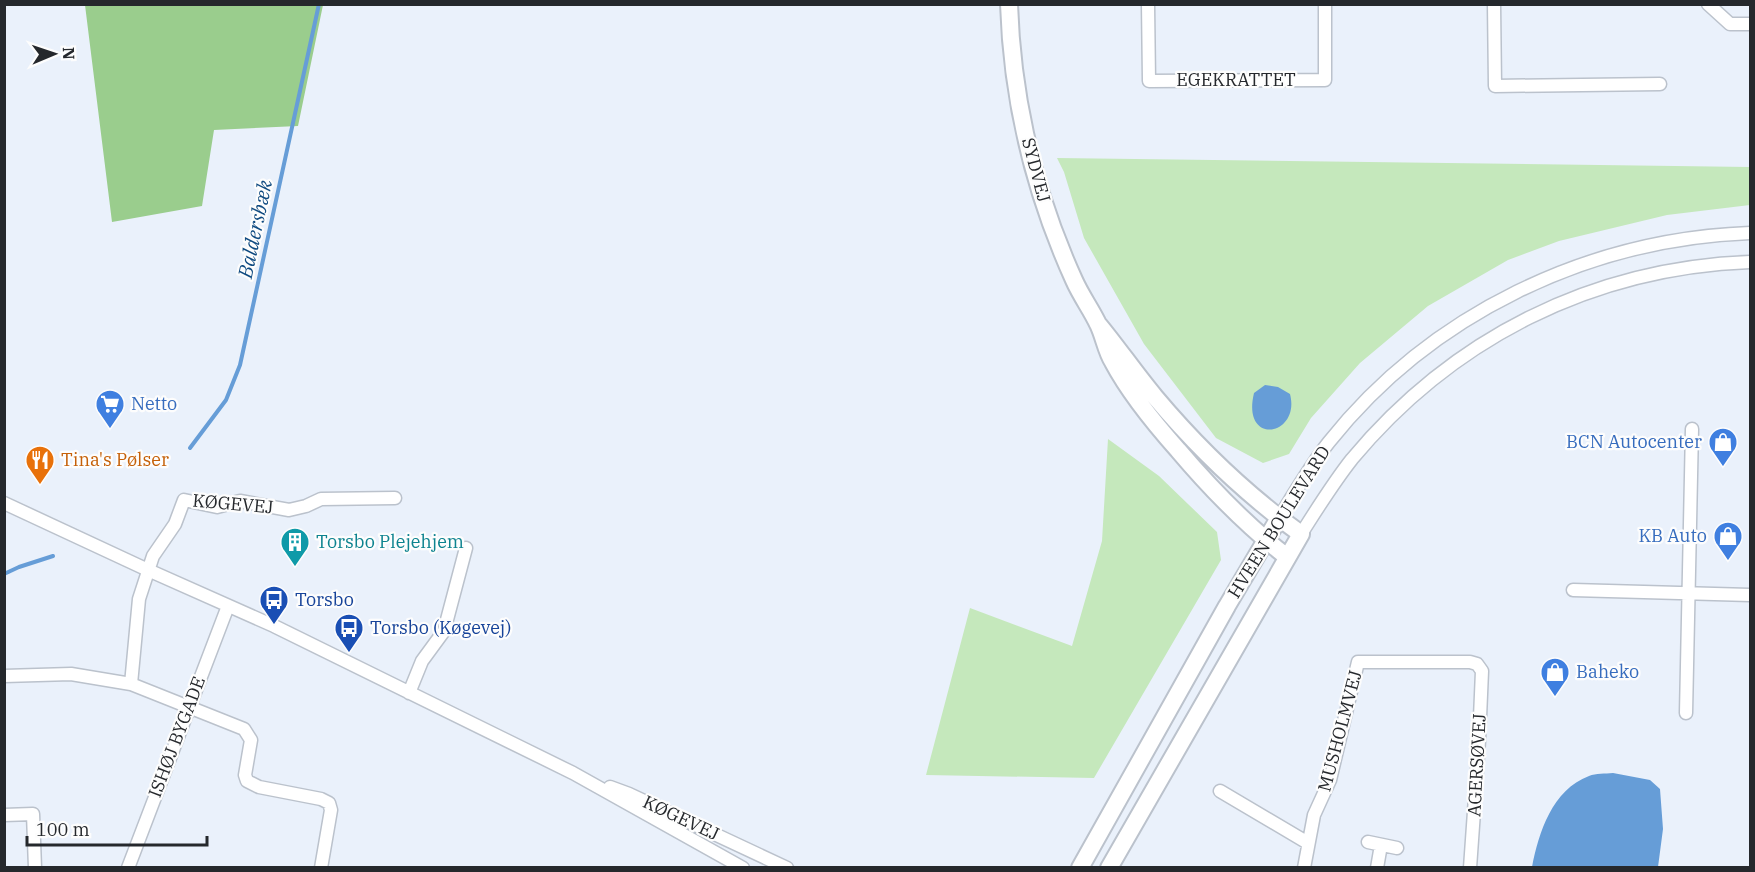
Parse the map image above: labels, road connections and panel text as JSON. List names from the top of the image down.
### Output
{
  "streets": {
    "main road": ["SYDVEJ", "HVEEN BOULEVARD"],
    "street": [
      "EGEKRATTET",
      "KØGEVEJ",
      "MUSHOLMVEJ",
      "ISHØJ BYGADE",
      "AGERSØVEJ"
    ]
  },
  "crossings": [
    ["SYDVEJ", "HVEEN BOULEVARD"],
    ["KØGEVEJ", "ISHØJ BYGADE"],
    ["MUSHOLMVEJ", "AGERSØVEJ"]
  ],
  "water": ["Baldersbæk"],
  "places": {
    "supermarket": ["Netto"],
    "shop": ["BCN Autocenter", "KB Auto", "Baheko"],
    "restaurant": ["Tina's Pølser"],
    "building": ["Torsbo Plejehjem"],
    "bus stop": ["Torsbo", "Torsbo (Køgevej)"]
  },
  "scale_bar": "100 m",
  "north": "right"
}
